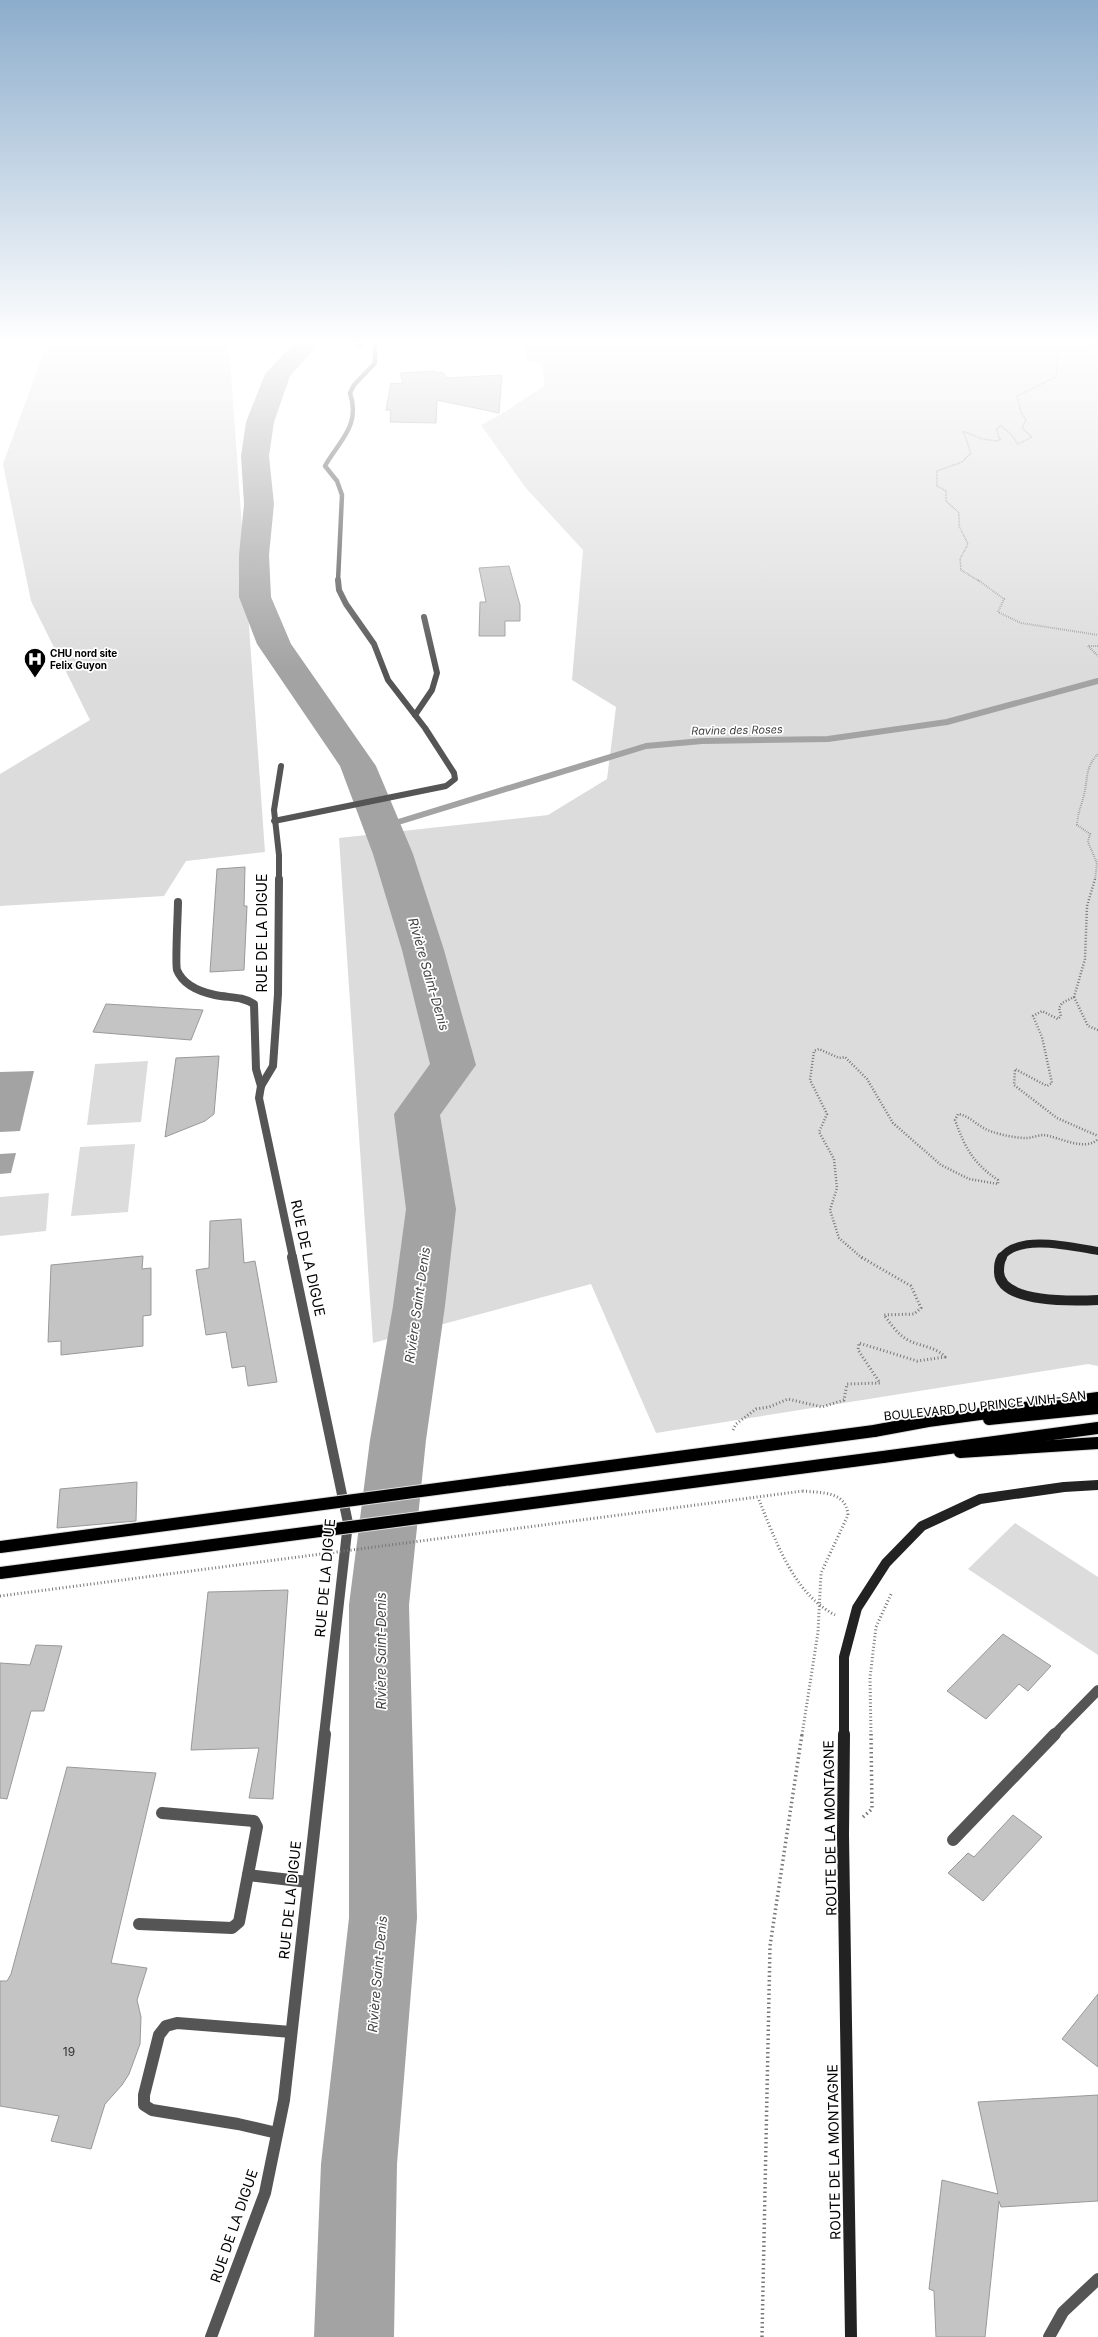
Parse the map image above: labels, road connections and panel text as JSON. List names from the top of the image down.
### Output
{
  "streets": {
    "main road": ["BOULEVARD DU PRINCE VINH-SAN", "ROUTE DE LA MONTAGNE"],
    "street": ["RUE DE LA DIGUE"]
  },
  "water": ["Ravine des Roses", "Rivière Saint-Denis"],
  "places": {
    "hospital": ["CHU nord site Felix Guyon"]
  },
  "house_numbers": ["19"]
}
